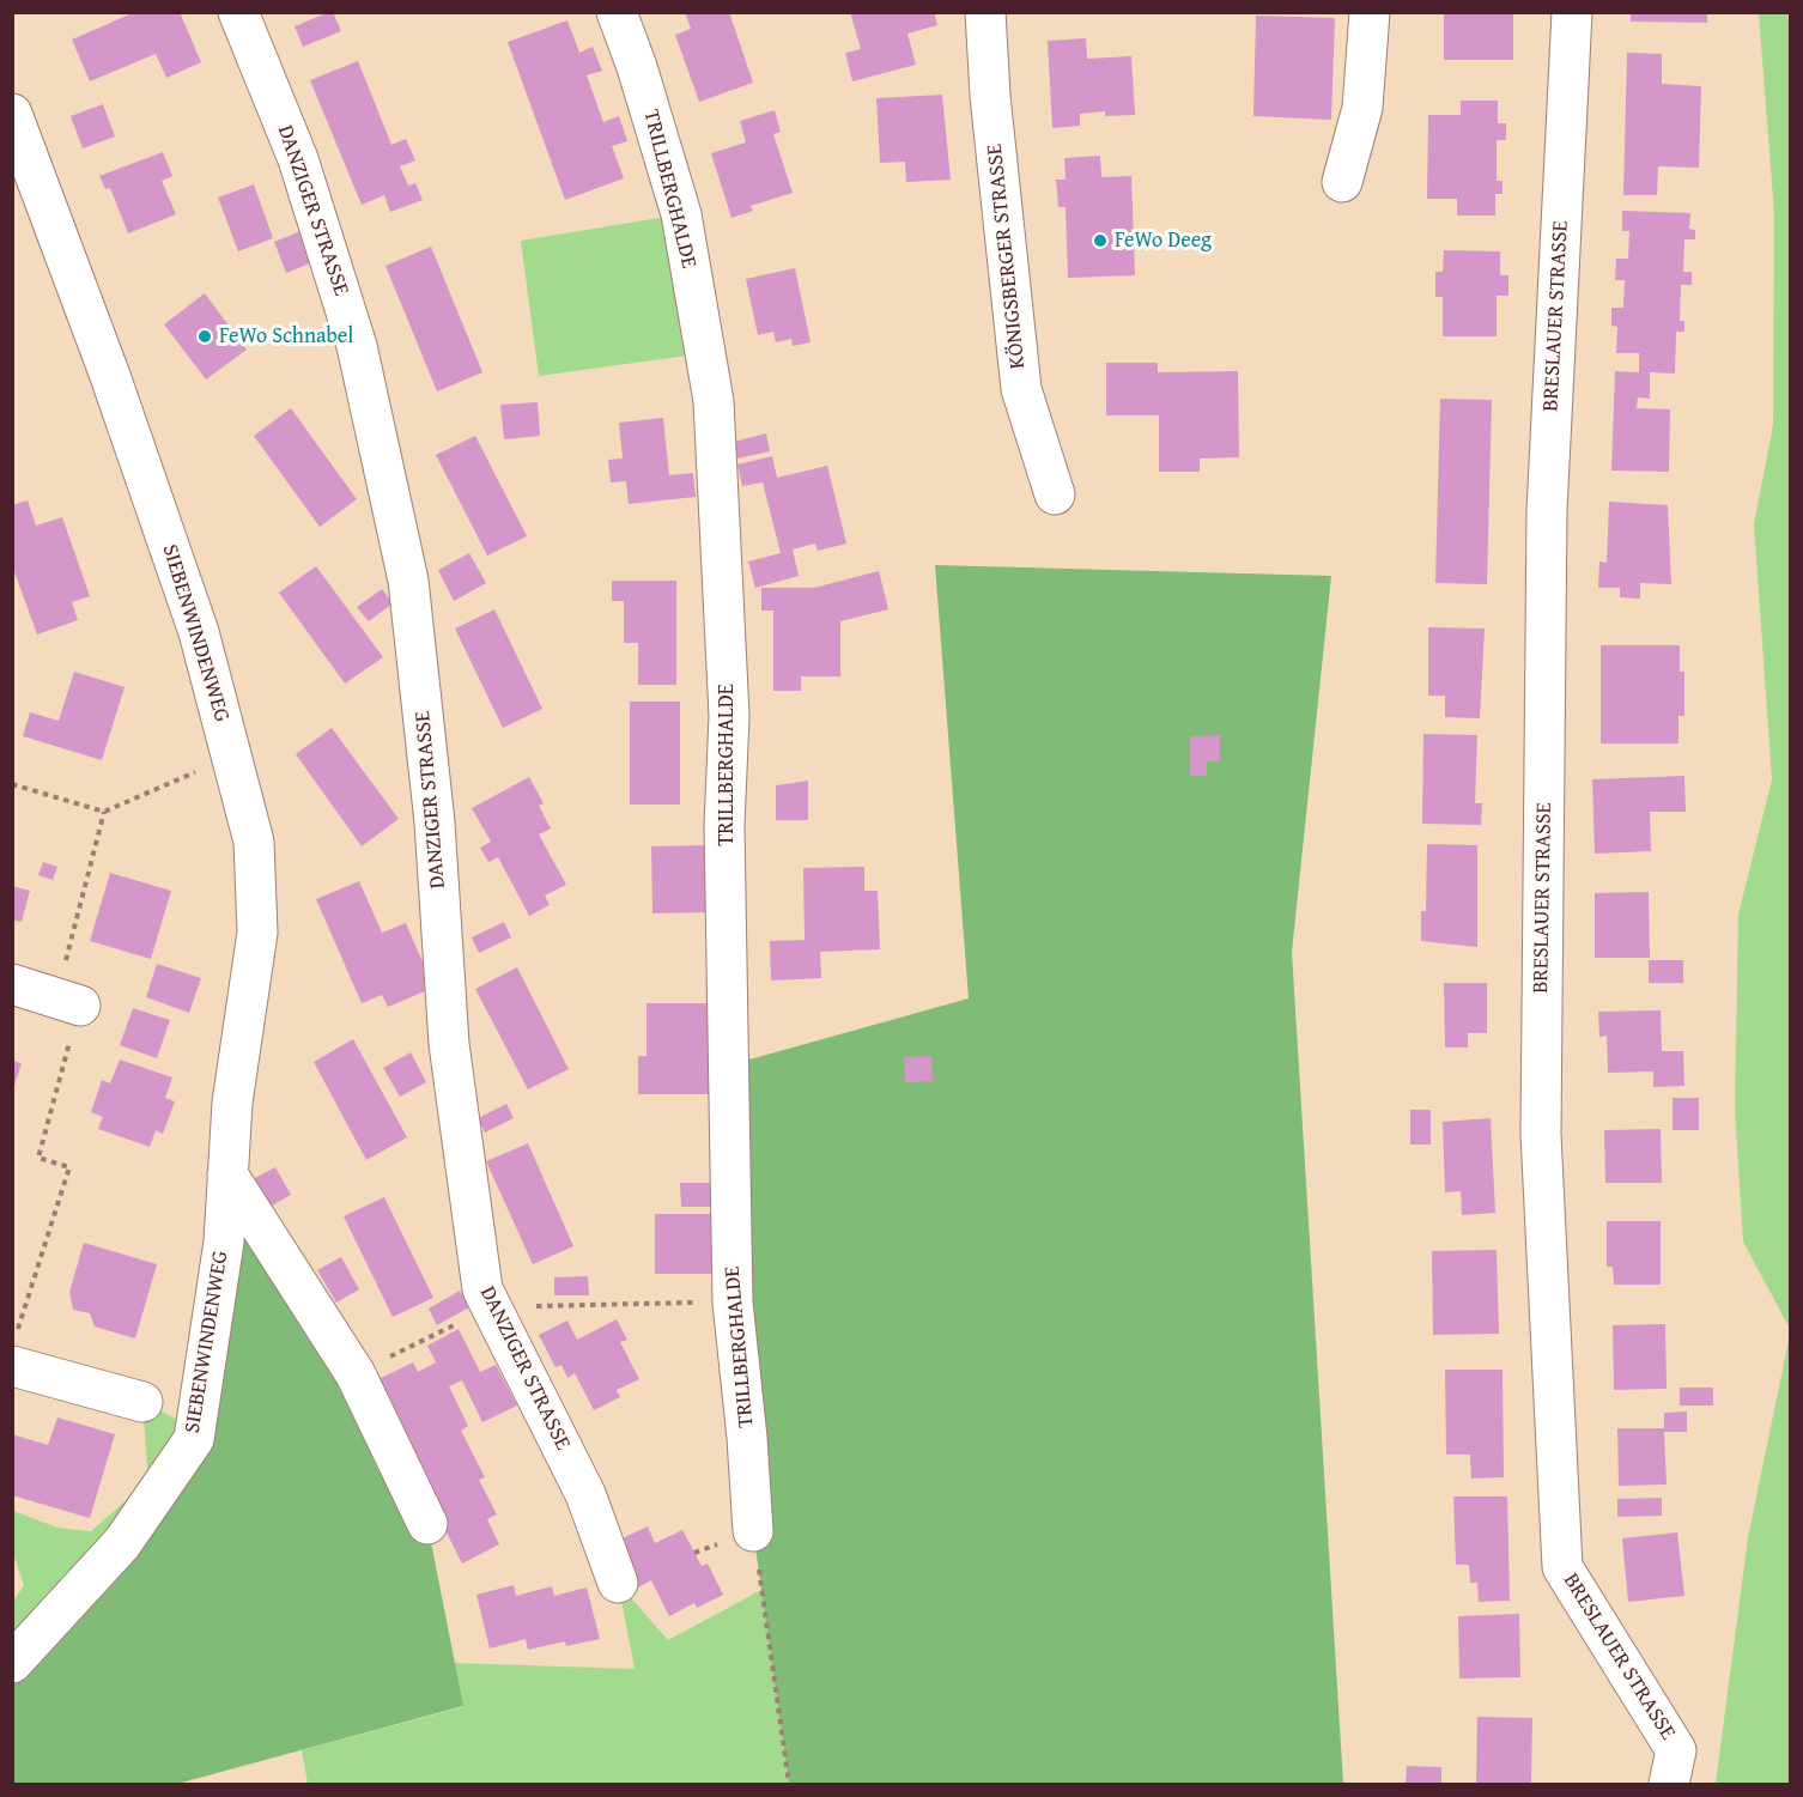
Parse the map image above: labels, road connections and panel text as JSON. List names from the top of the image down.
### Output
{
  "streets": {
    "street": [
      "TRILLBERGHALDE",
      "DANZIGER STRASSE",
      "KÖNIGSBERGER STRASSE",
      "BRESLAUER STRASSE",
      "SIEBENWINDENWEG"
    ]
  },
  "places": ["FeWo Deeg", "FeWo Schnabel"]
}
